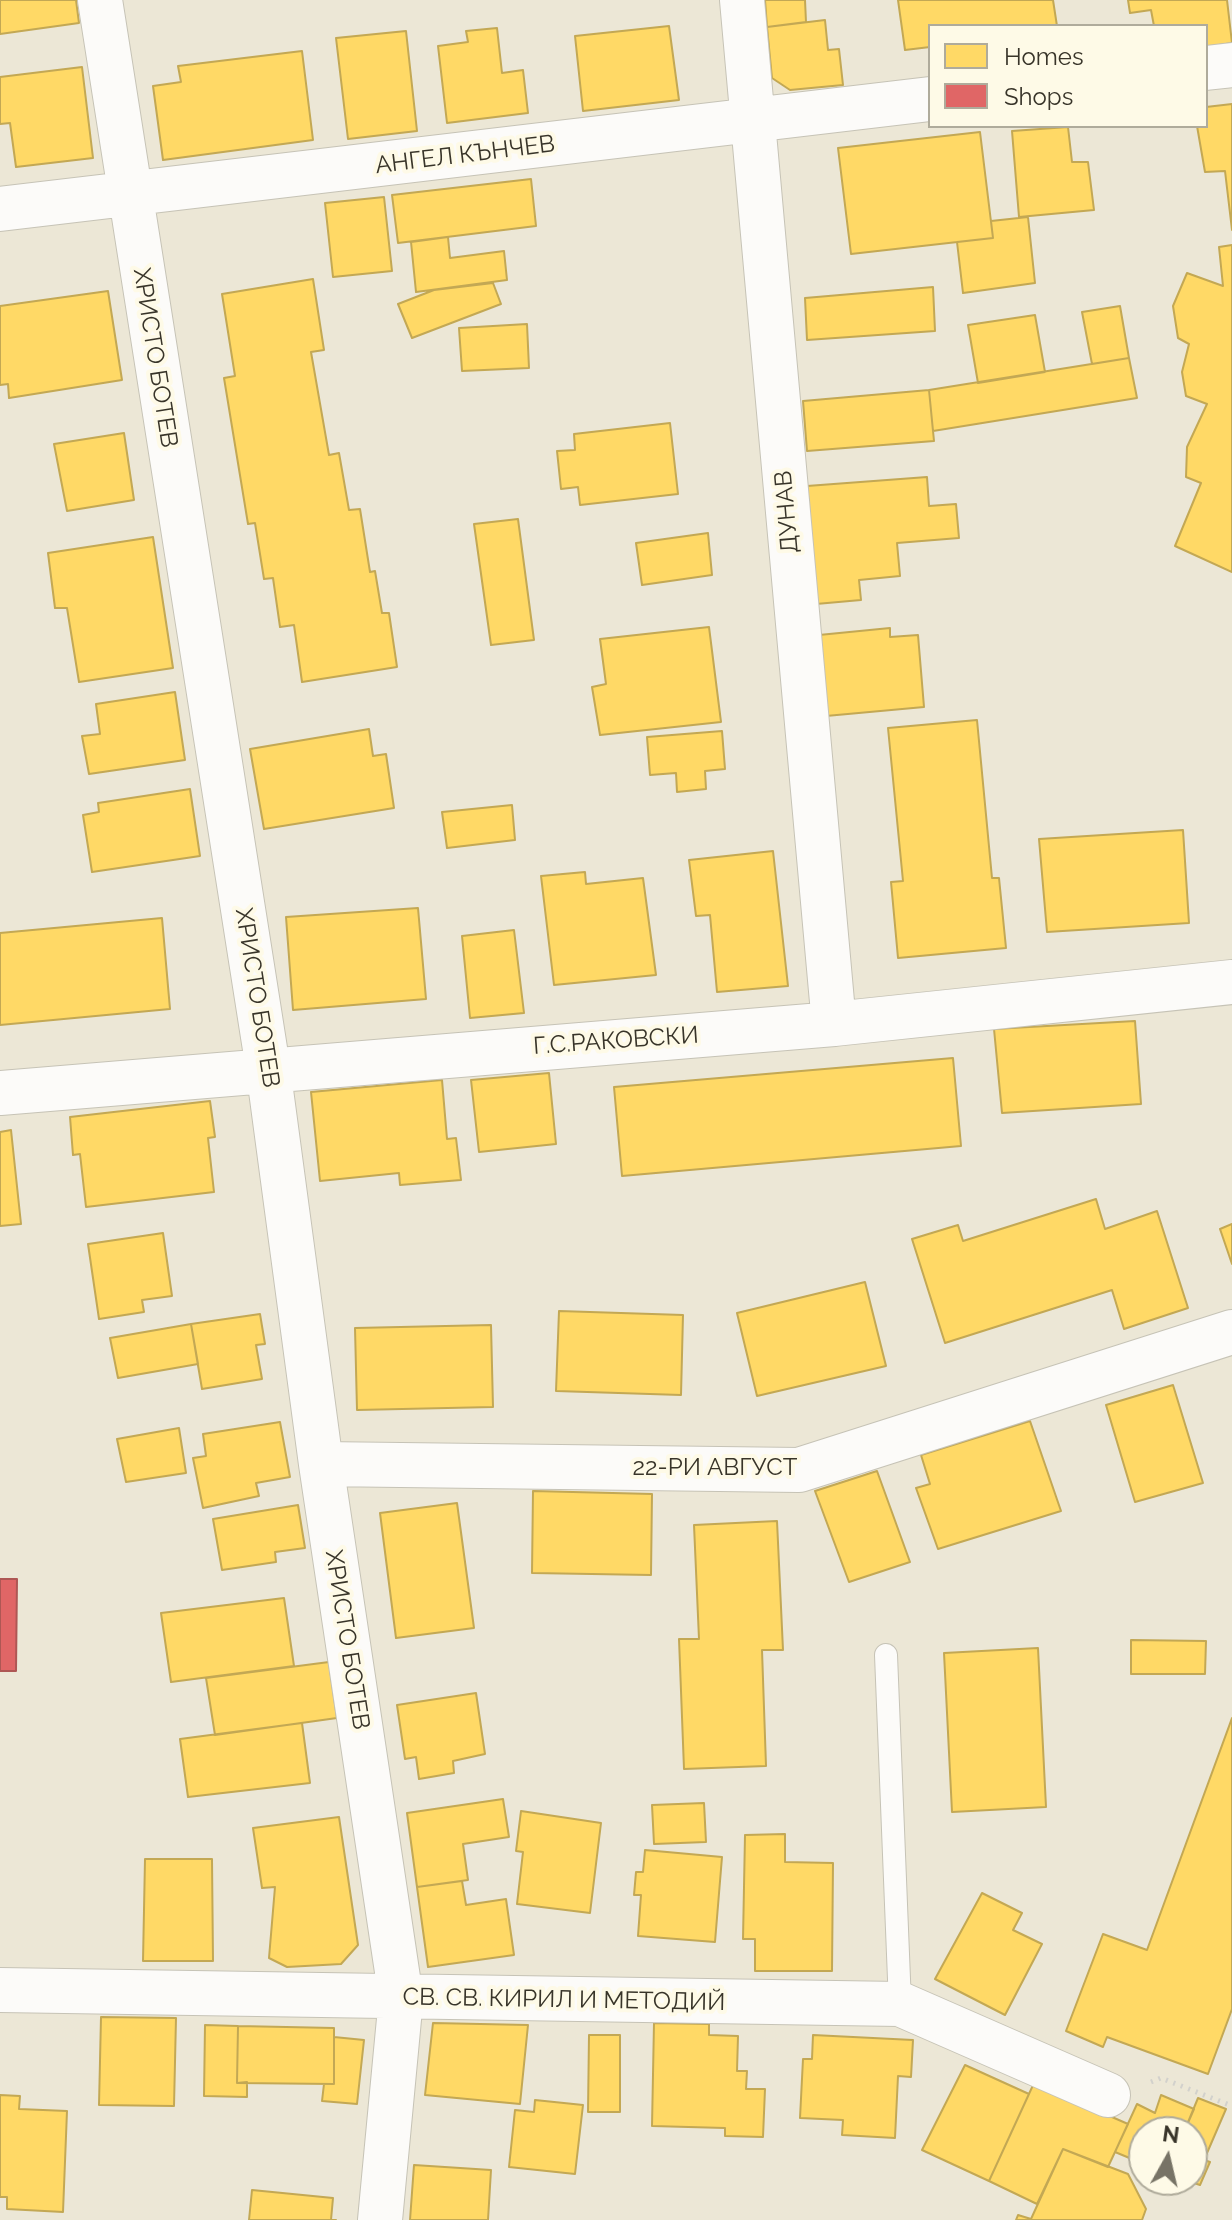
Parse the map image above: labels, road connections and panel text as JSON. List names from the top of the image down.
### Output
{
  "streets": {
    "street": [
      "АНГЕЛ КЪНЧЕВ",
      "ХРИСТО БОТЕВ",
      "ДУНАВ",
      "Г.С.РАКОВСКИ",
      "22-РИ АВГУСТ",
      "СВ. СВ. КИРИЛ И МЕТОДИЙ"
    ]
  },
  "crossings": [
    ["АНГЕЛ КЪНЧЕВ", "ХРИСТО БОТЕВ"],
    ["АНГЕЛ КЪНЧЕВ", "ДУНАВ"],
    ["ХРИСТО БОТЕВ", "Г.С.РАКОВСКИ"],
    ["ХРИСТО БОТЕВ", "22-РИ АВГУСТ"],
    ["ХРИСТО БОТЕВ", "СВ. СВ. КИРИЛ И МЕТОДИЙ"],
    ["ДУНАВ", "Г.С.РАКОВСКИ"]
  ],
  "legend": ["Homes", "Shops"],
  "north": "top"
}
